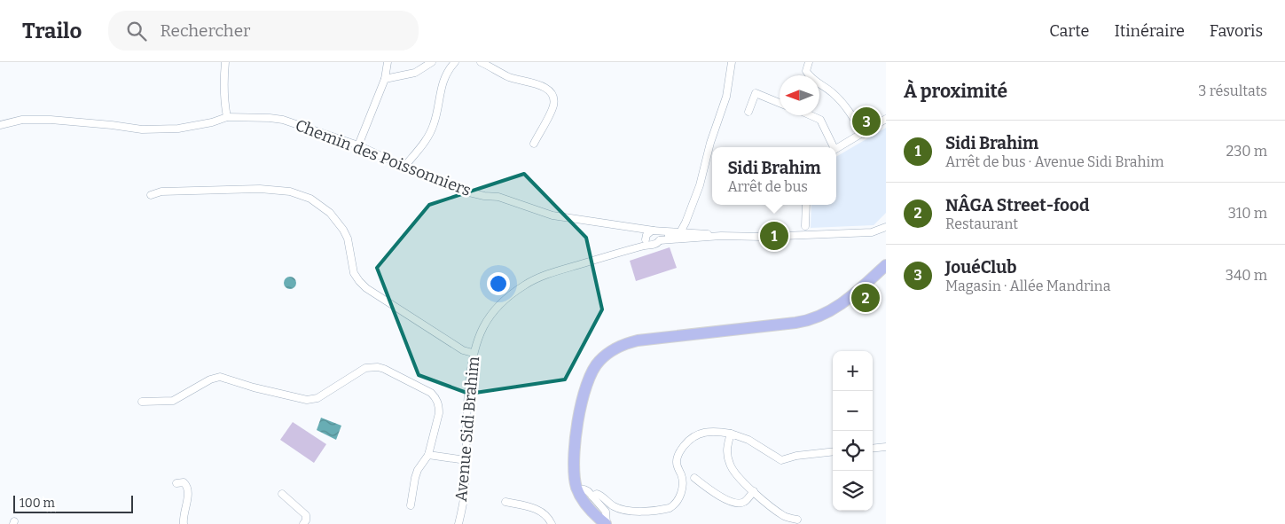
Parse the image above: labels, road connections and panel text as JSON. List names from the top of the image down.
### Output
{
  "streets": {
    "street": ["Chemin des Poissonniers", "Avenue Sidi Brahim"]
  },
  "crossings": [
    ["Chemin des Poissonniers", "Avenue Sidi Brahim"]
  ],
  "scale_bar": "100 m",
  "north": "left",
  "page": {
    "header": "Trailo",
    "search": "Rechercher",
    "nav": ["Carte", "Itinéraire", "Favoris"],
    "heading": ["À proximité", "3 résultats"],
    "pins": ["3", "1", "2"],
    "list": [
      {
        "mark": "1",
        "name": "Sidi Brahim",
        "note": "Arrêt de bus · Avenue Sidi Brahim",
        "value": "230 m"
      },
      {
        "mark": "2",
        "name": "NÂGA Street-food",
        "note": "Restaurant",
        "value": "310 m"
      },
      {
        "mark": "3",
        "name": "JouéClub",
        "note": "Magasin · Allée Mandrina",
        "value": "340 m"
      }
    ],
    "popup": ["Sidi Brahim", "Arrêt de bus"],
    "map_buttons": ["+", "−"],
    "scale": "100 m"
  }
}
